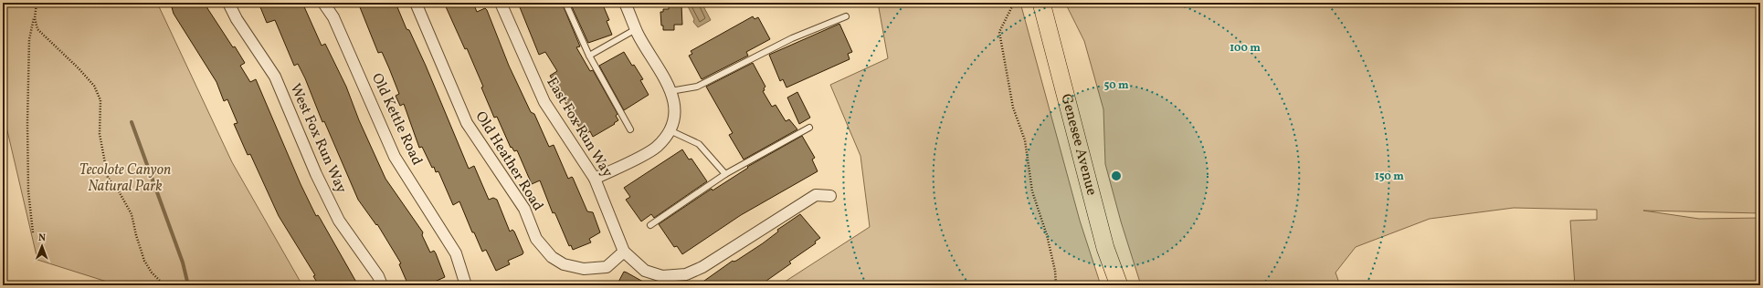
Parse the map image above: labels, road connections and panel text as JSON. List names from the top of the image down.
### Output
{
  "streets": {
    "main road": ["Genesee Avenue"],
    "street": [
      "Old Kettle Road",
      "East Fox Run Way",
      "West Fox Run Way",
      "Old Heather Road"
    ]
  },
  "crossings": [
    ["East Fox Run Way", "Old Heather Road"]
  ],
  "parks": ["Tecolote Canyon Natural Park"],
  "north": "top",
  "rings": ["100 m", "50 m", "150 m"]
}
